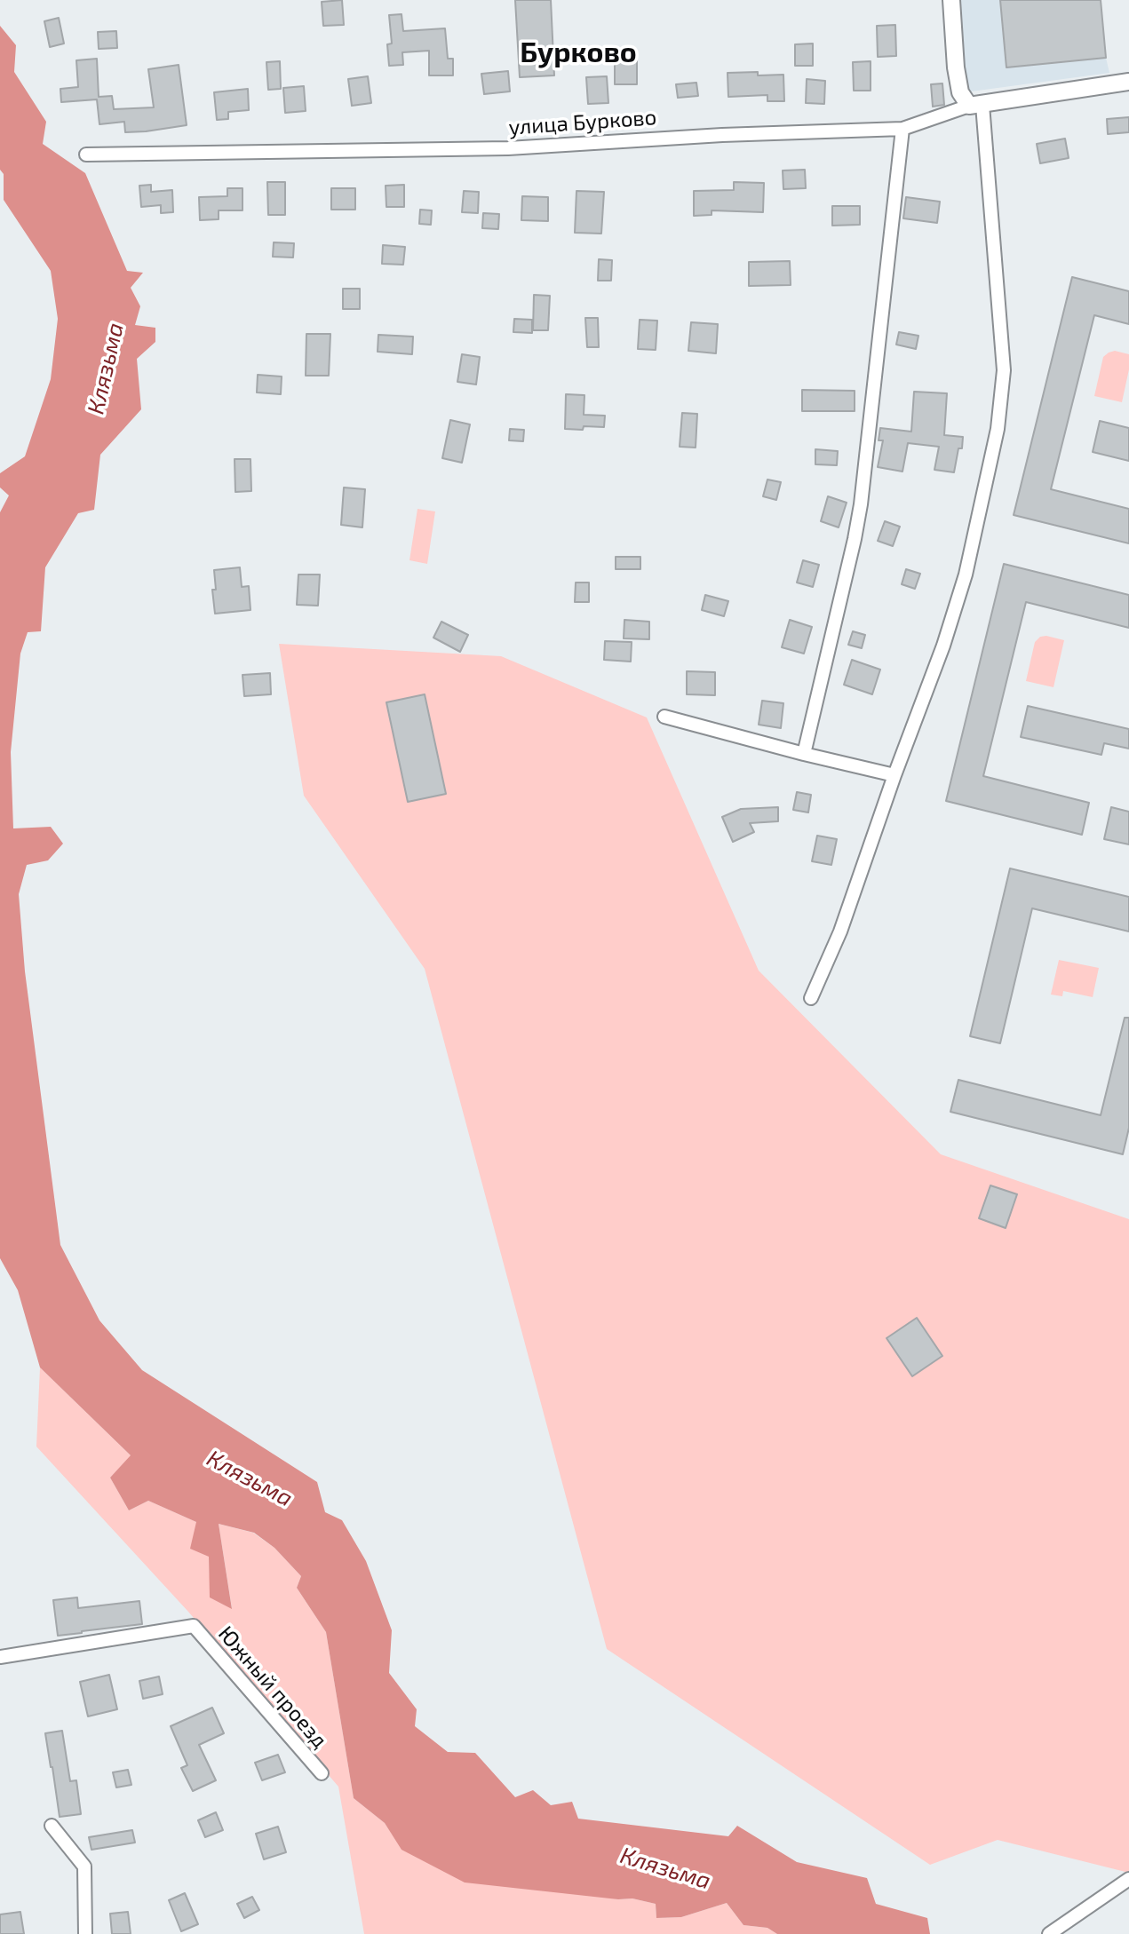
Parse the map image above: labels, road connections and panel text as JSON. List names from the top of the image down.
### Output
{
  "streets": {
    "street": ["улица Бурково", "Южный проезд"]
  },
  "districts": ["Бурково"],
  "water": ["Клязьма"]
}
